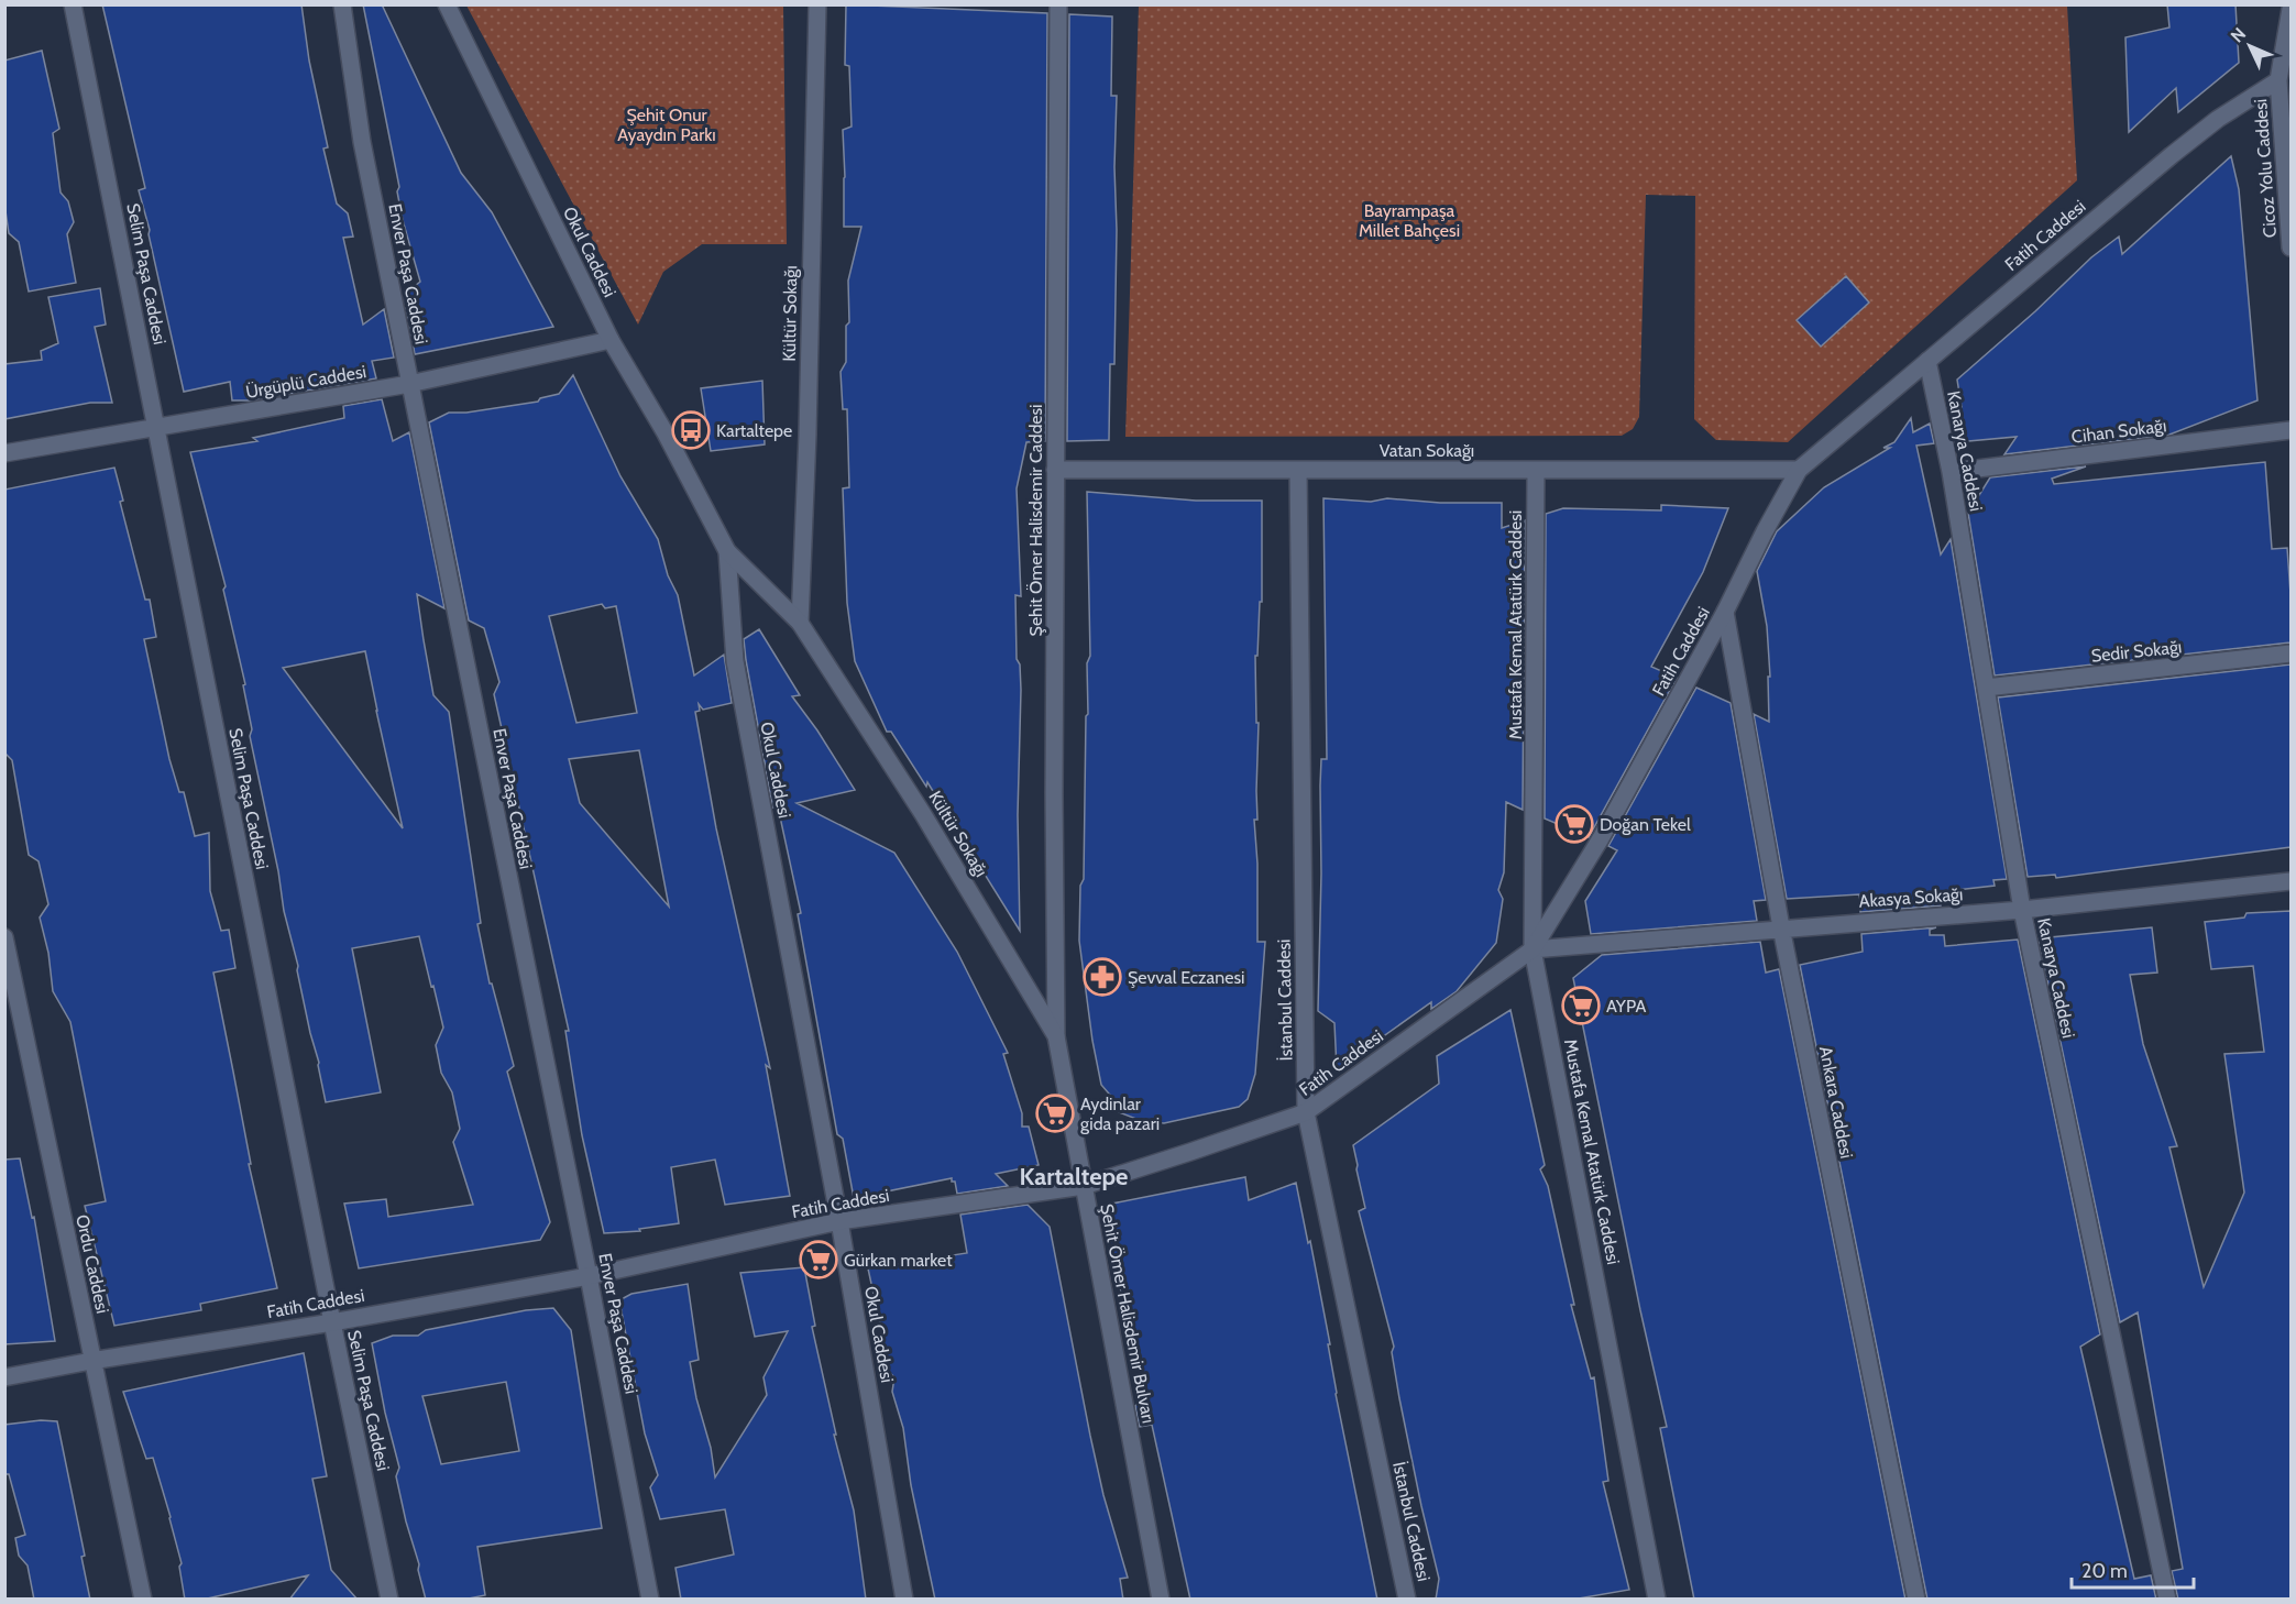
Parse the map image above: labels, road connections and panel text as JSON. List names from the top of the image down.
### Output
{
  "streets": {
    "street": [
      "Cicoz Yolu Caddesi",
      "Fatih Caddesi",
      "Okul Caddesi",
      "Selim Paşa Caddesi",
      "Enver Paşa Caddesi",
      "Kültür Sokağı",
      "Ürgüplü Caddesi",
      "Cihan Sokağı",
      "Vatan Sokağı",
      "Kanarya Caddesi",
      "Şehit Ömer Halisdemir Caddesi",
      "Mustafa Kemal Atatürk Caddesi",
      "Sedir Sokağı",
      "Akasya Sokağı",
      "İstanbul Caddesi",
      "Ankara Caddesi",
      "Ordu Caddesi",
      "Şehit Ömer Halisdemir Bulvarı"
    ]
  },
  "crossings": [
    ["Cicoz Yolu Caddesi", "Fatih Caddesi"],
    ["Fatih Caddesi", "Okul Caddesi"],
    ["Fatih Caddesi", "Selim Paşa Caddesi"],
    ["Fatih Caddesi", "Enver Paşa Caddesi"],
    ["Fatih Caddesi", "Vatan Sokağı"],
    ["Fatih Caddesi", "Kanarya Caddesi"],
    ["Fatih Caddesi", "Mustafa Kemal Atatürk Caddesi"],
    ["Fatih Caddesi", "Akasya Sokağı"],
    ["Fatih Caddesi", "İstanbul Caddesi"],
    ["Fatih Caddesi", "Ankara Caddesi"],
    ["Fatih Caddesi", "Ordu Caddesi"],
    ["Fatih Caddesi", "Şehit Ömer Halisdemir Bulvarı"],
    ["Okul Caddesi", "Kültür Sokağı"],
    ["Okul Caddesi", "Ürgüplü Caddesi"],
    ["Selim Paşa Caddesi", "Ürgüplü Caddesi"],
    ["Enver Paşa Caddesi", "Ürgüplü Caddesi"],
    ["Kültür Sokağı", "Şehit Ömer Halisdemir Caddesi"],
    ["Kültür Sokağı", "Şehit Ömer Halisdemir Bulvarı"],
    ["Cihan Sokağı", "Kanarya Caddesi"],
    ["Vatan Sokağı", "Şehit Ömer Halisdemir Caddesi"],
    ["Vatan Sokağı", "Mustafa Kemal Atatürk Caddesi"],
    ["Vatan Sokağı", "İstanbul Caddesi"],
    ["Kanarya Caddesi", "Sedir Sokağı"],
    ["Kanarya Caddesi", "Akasya Sokağı"],
    ["Şehit Ömer Halisdemir Caddesi", "Şehit Ömer Halisdemir Bulvarı"],
    ["Mustafa Kemal Atatürk Caddesi", "Akasya Sokağı"],
    ["Akasya Sokağı", "Ankara Caddesi"]
  ],
  "districts": ["Kartaltepe"],
  "parks": ["Şehit Onur Ayaydın Parkı", "Bayrampaşa Millet Bahçesi"],
  "places": {
    "bus stop": ["Kartaltepe"],
    "supermarket": [
      "Doğan Tekel",
      "AYPA",
      "Aydinlar gida pazari",
      "Gürkan market"
    ],
    "pharmacy": ["Şevval Eczanesi"]
  },
  "scale_bar": "20 m",
  "north": "top left"
}
